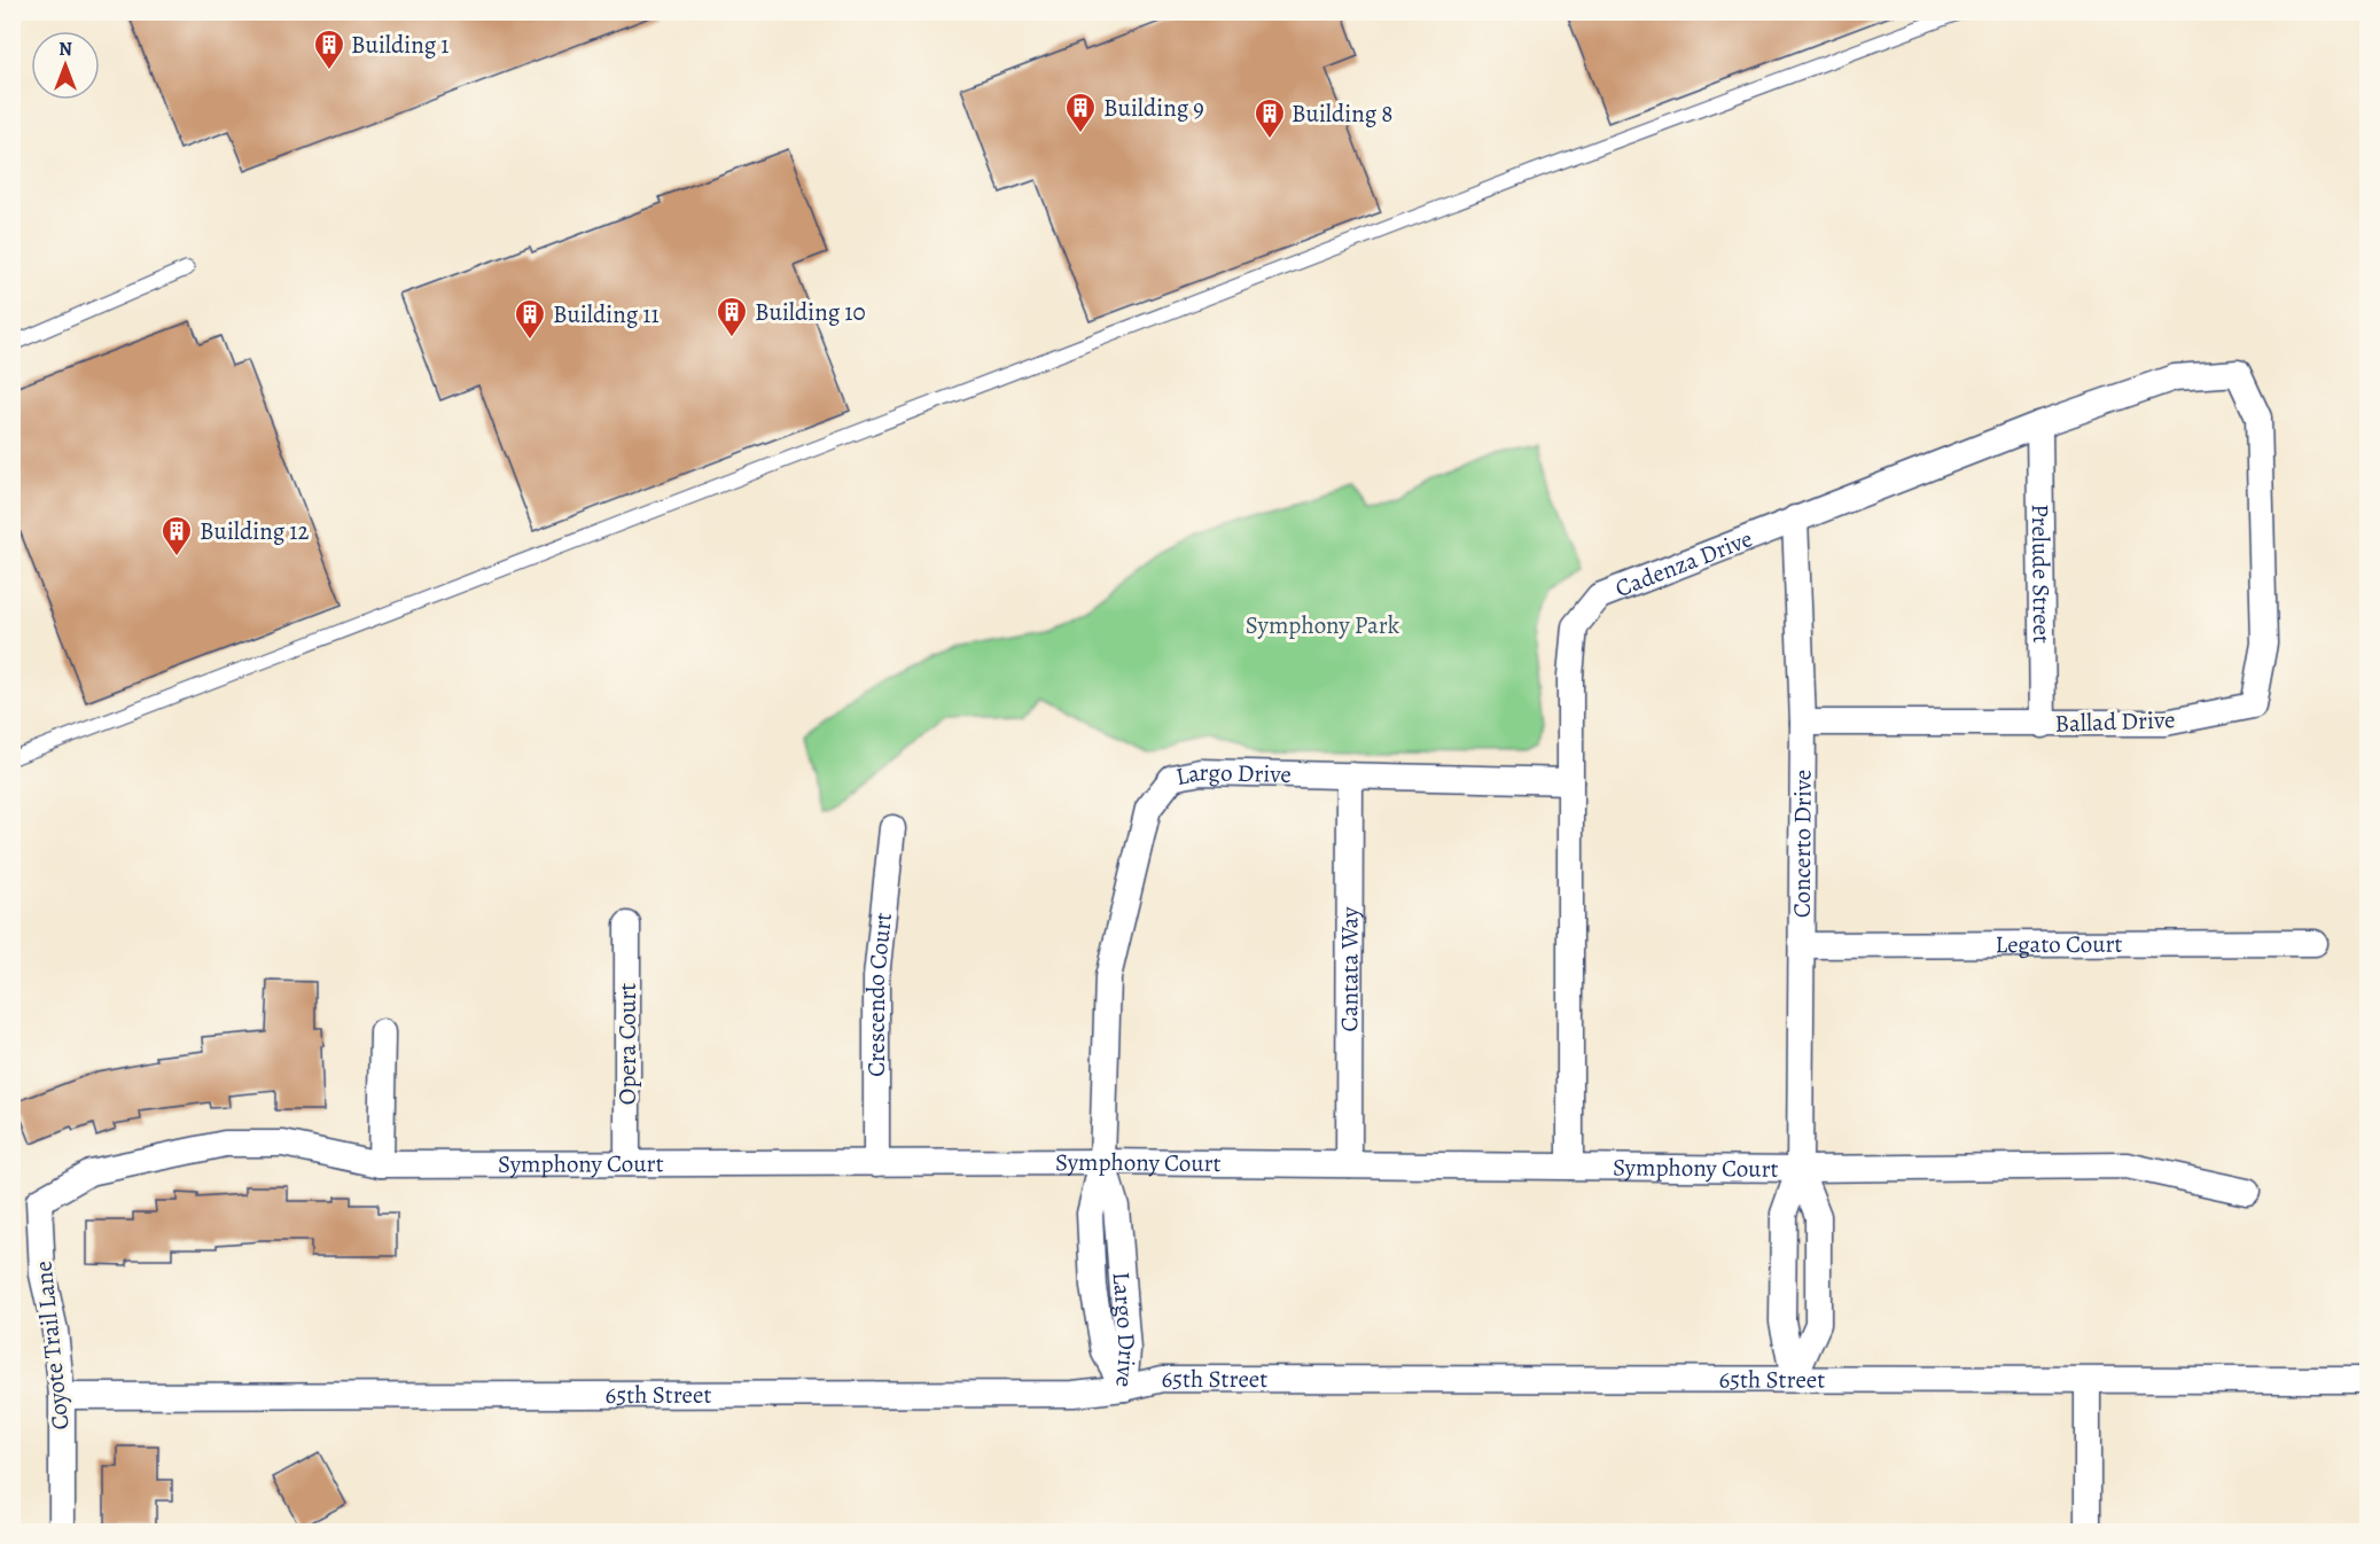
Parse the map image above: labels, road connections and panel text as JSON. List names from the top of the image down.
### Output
{
  "streets": {
    "street": [
      "Cadenza Drive",
      "Prelude Street",
      "Ballad Drive",
      "Largo Drive",
      "Concerto Drive",
      "Legato Court",
      "Cantata Way",
      "Crescendo Court",
      "Opera Court",
      "Symphony Court",
      "Coyote Trail Lane",
      "65th Street"
    ]
  },
  "crossings": [
    ["Cadenza Drive", "Prelude Street"],
    ["Cadenza Drive", "Ballad Drive"],
    ["Cadenza Drive", "Largo Drive"],
    ["Cadenza Drive", "Concerto Drive"],
    ["Cadenza Drive", "Symphony Court"],
    ["Prelude Street", "Ballad Drive"],
    ["Ballad Drive", "Concerto Drive"],
    ["Largo Drive", "Cantata Way"],
    ["Largo Drive", "Symphony Court"],
    ["Largo Drive", "65th Street"],
    ["Concerto Drive", "Legato Court"],
    ["Concerto Drive", "Symphony Court"],
    ["Concerto Drive", "65th Street"],
    ["Cantata Way", "Symphony Court"],
    ["Crescendo Court", "Symphony Court"],
    ["Opera Court", "Symphony Court"],
    ["Symphony Court", "Coyote Trail Lane"],
    ["Coyote Trail Lane", "65th Street"]
  ],
  "parks": ["Symphony Park"],
  "places": {
    "building": [
      "Building 1",
      "Building 9",
      "Building 8",
      "Building 10",
      "Building 11",
      "Building 12"
    ]
  },
  "north": "top"
}
